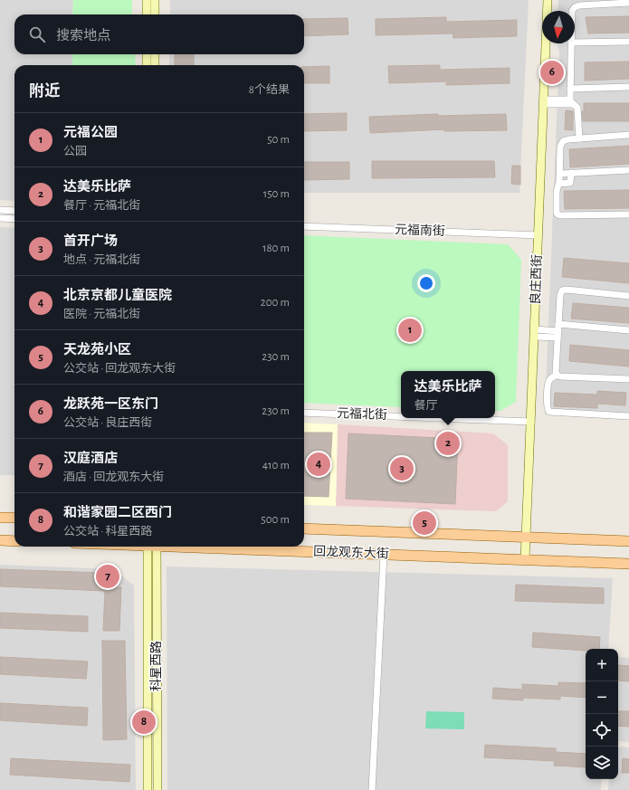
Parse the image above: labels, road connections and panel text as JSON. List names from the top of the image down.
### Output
{
  "streets": {
    "main road": ["回龙观东大街"],
    "street": [
      "元福南街",
      "良庄西街",
      "元福北街",
      "科星西路"
    ]
  },
  "crossings": [
    ["元福南街", "良庄西街"],
    ["良庄西街", "元福北街"],
    ["良庄西街", "回龙观东大街"]
  ],
  "north": "bottom",
  "page": {
    "search": "搜索地点",
    "pins": [
      "6",
      "1",
      "2",
      "4",
      "3",
      "5",
      "7",
      "8"
    ],
    "heading": ["附近", "8个结果"],
    "list": [
      {
        "mark": "1",
        "name": "元福公园",
        "note": "公园",
        "value": "50 m"
      },
      {
        "mark": "2",
        "name": "达美乐比萨",
        "note": "餐厅 · 元福北街",
        "value": "150 m"
      },
      {
        "mark": "3",
        "name": "首开广场",
        "note": "地点 · 元福北街",
        "value": "180 m"
      },
      {
        "mark": "4",
        "name": "北京京都儿童医院",
        "note": "医院 · 元福北街",
        "value": "200 m"
      },
      {
        "mark": "5",
        "name": "天龙苑小区",
        "note": "公交站 · 回龙观东大街",
        "value": "230 m"
      },
      {
        "mark": "6",
        "name": "龙跃苑一区东门",
        "note": "公交站 · 良庄西街",
        "value": "230 m"
      },
      {
        "mark": "7",
        "name": "汉庭酒店",
        "note": "酒店 · 回龙观东大街",
        "value": "410 m"
      },
      {
        "mark": "8",
        "name": "和谐家园二区西门",
        "note": "公交站 · 科星西路",
        "value": "500 m"
      }
    ],
    "popup": ["达美乐比萨", "餐厅"],
    "map_buttons": ["+", "−"]
  }
}
